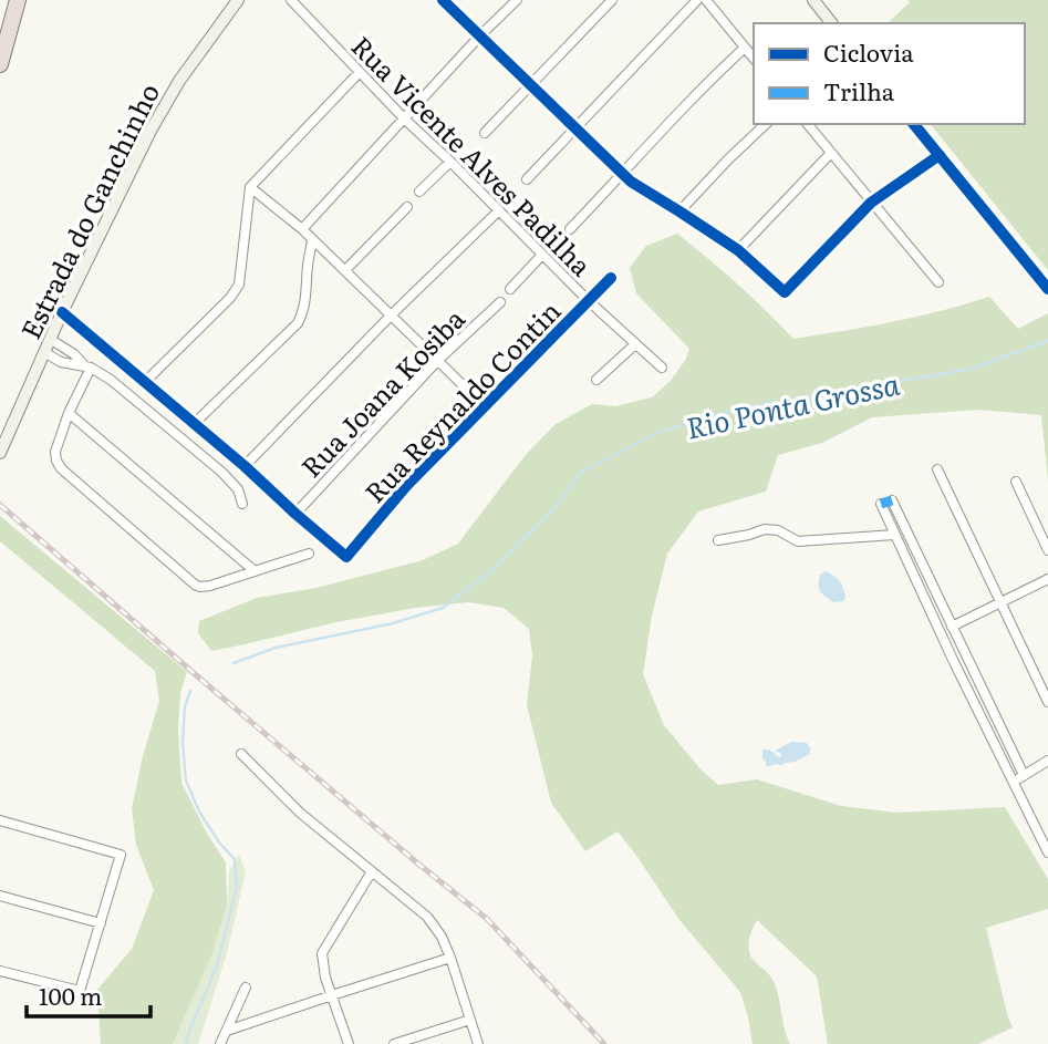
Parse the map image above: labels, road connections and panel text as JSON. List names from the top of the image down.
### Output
{
  "streets": {
    "street": [
      "Rua Vicente Alves Padilha",
      "Estrada do Ganchinho",
      "Rua Joana Kosiba",
      "Rua Reynaldo Contin"
    ]
  },
  "crossings": [
    ["Rua Vicente Alves Padilha", "Rua Reynaldo Contin"],
    ["Rua Joana Kosiba", "Rua Reynaldo Contin"]
  ],
  "water": ["Rio Ponta Grossa"],
  "legend": ["Ciclovia", "Trilha"],
  "scale_bar": "100 m"
}
